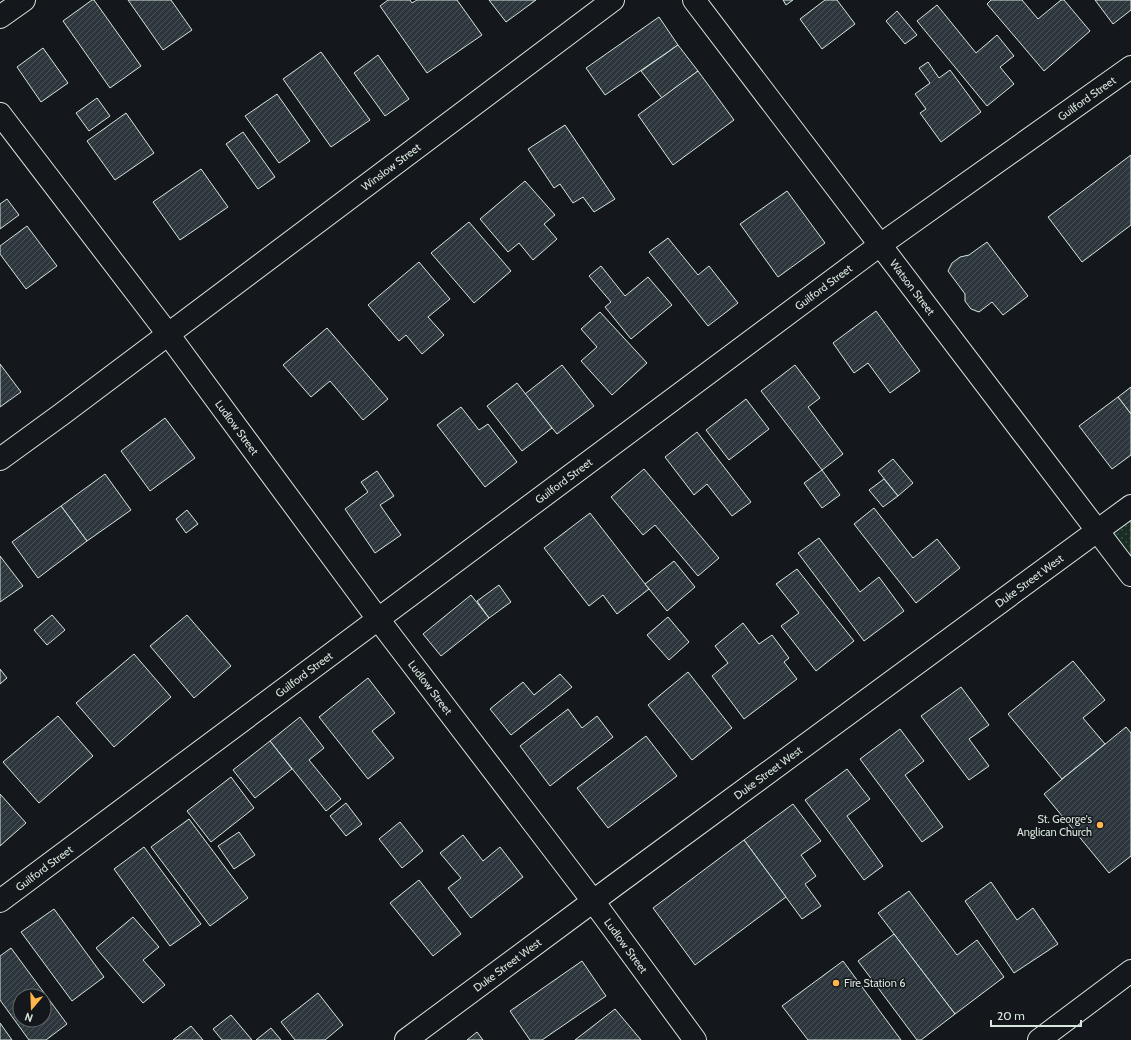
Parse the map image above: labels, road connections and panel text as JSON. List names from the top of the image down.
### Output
{
  "streets": {
    "street": [
      "Guilford Street",
      "Winslow Street",
      "Watson Street",
      "Ludlow Street",
      "Duke Street West"
    ]
  },
  "crossings": [
    ["Guilford Street", "Watson Street"],
    ["Guilford Street", "Ludlow Street"],
    ["Winslow Street", "Ludlow Street"],
    ["Watson Street", "Duke Street West"],
    ["Ludlow Street", "Duke Street West"]
  ],
  "places": ["St. George's Anglican Church", "Fire Station 6"],
  "scale_bar": "20 m",
  "north": "bottom"
}
